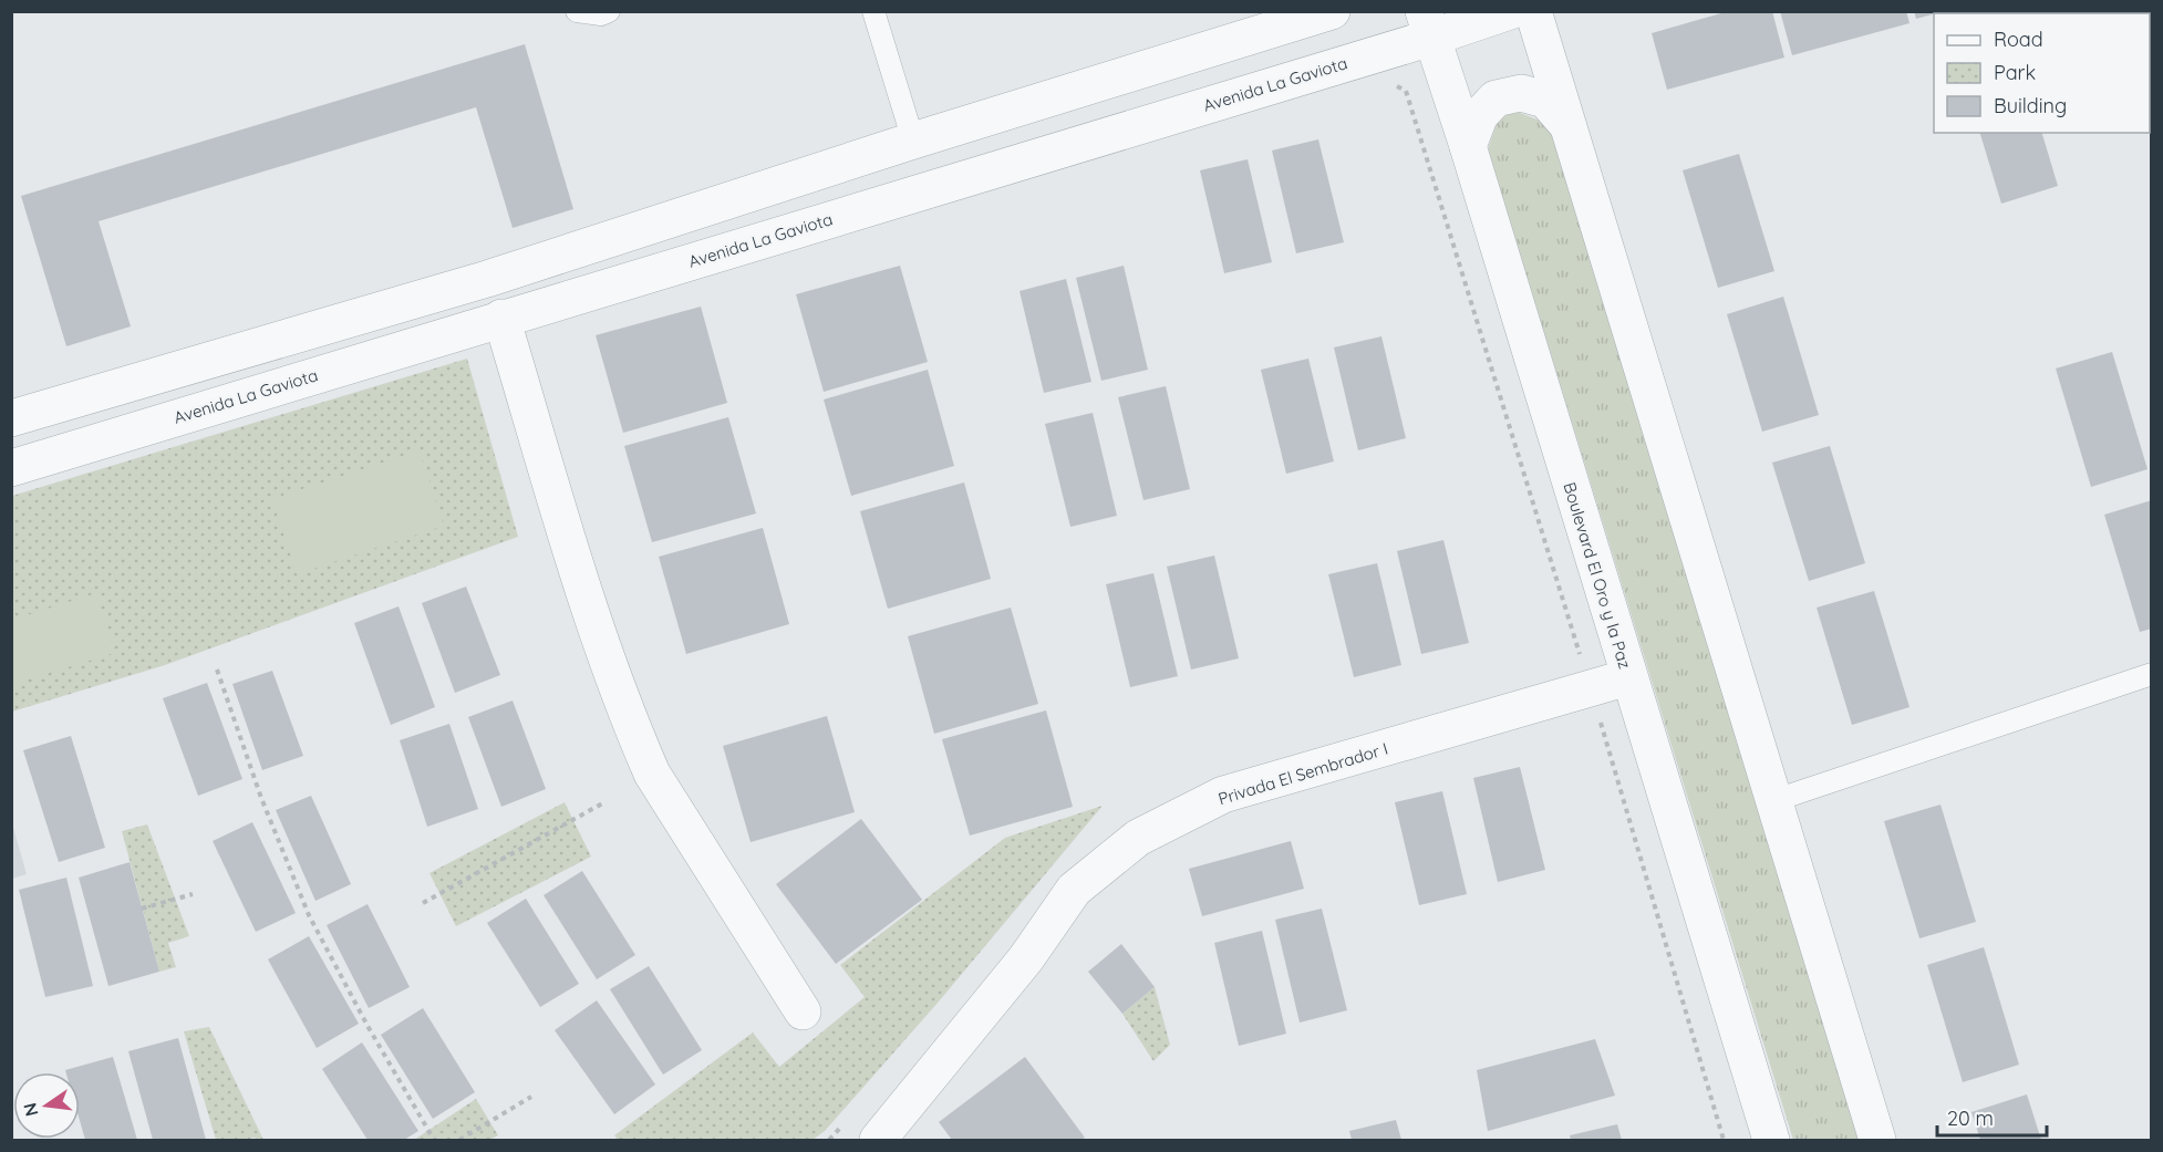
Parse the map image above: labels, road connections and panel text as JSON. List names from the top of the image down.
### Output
{
  "streets": {
    "street": ["Avenida La Gaviota", "Boulevard El Oro y la Paz", "Privada El Sembrador I"]
  },
  "crossings": [
    ["Avenida La Gaviota", "Boulevard El Oro y la Paz"],
    ["Boulevard El Oro y la Paz", "Privada El Sembrador I"]
  ],
  "legend": ["Road", "Park", "Building"],
  "scale_bar": "20 m",
  "north": "left"
}
